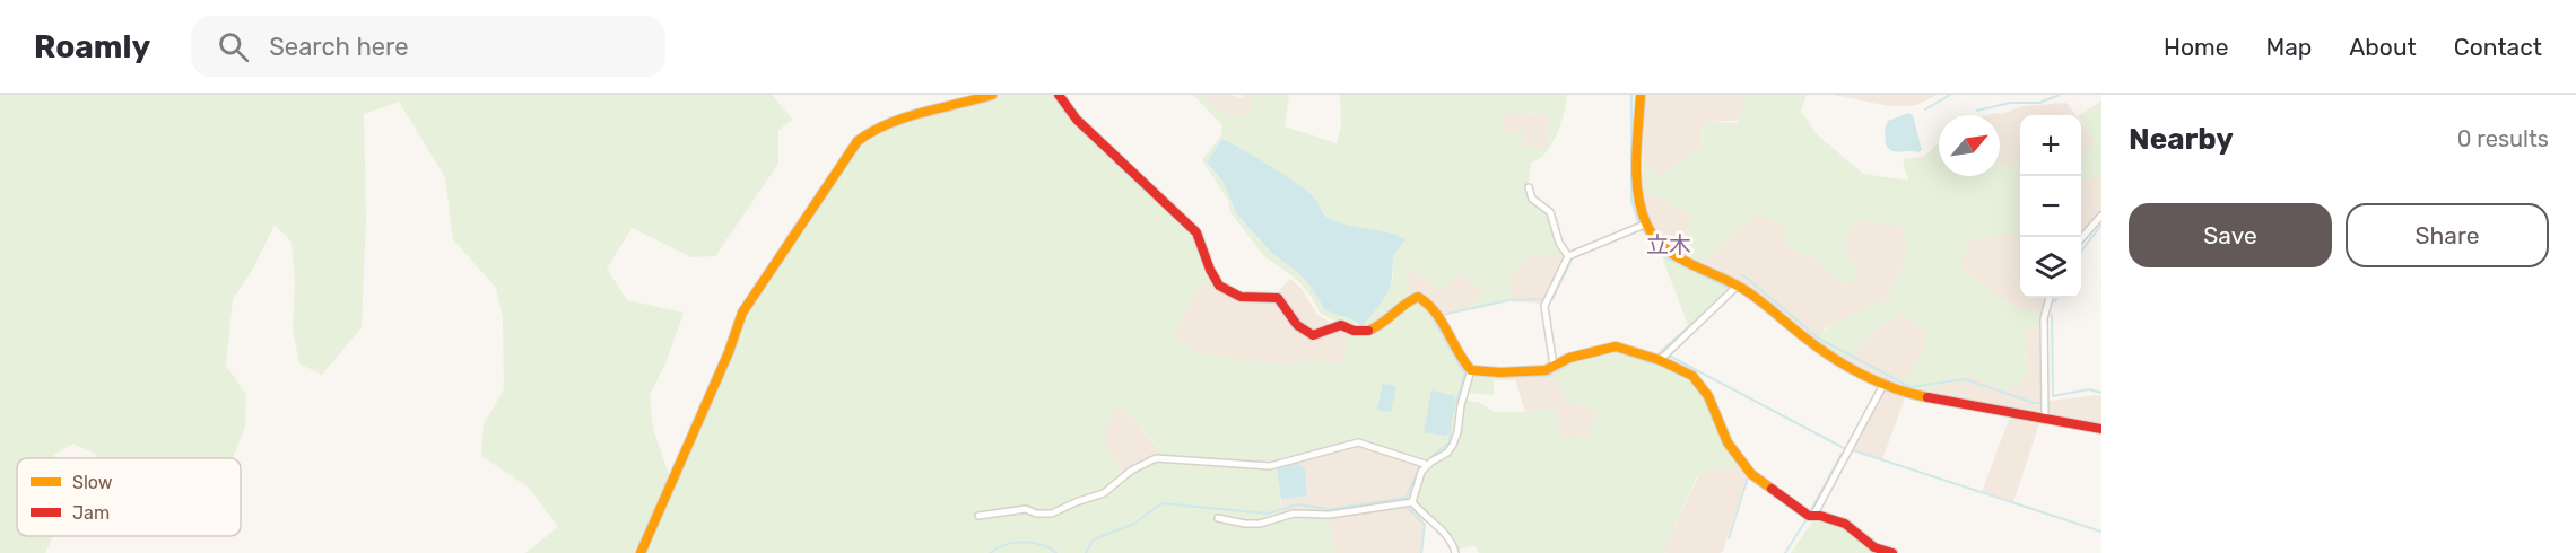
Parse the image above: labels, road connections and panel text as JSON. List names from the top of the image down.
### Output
{
  "districts": ["立木"],
  "legend": ["Slow", "Jam"],
  "north": "top right",
  "page": {
    "header": "Roamly",
    "search": "Search here",
    "nav": [
      "Home",
      "Map",
      "About",
      "Contact"
    ],
    "heading": ["Nearby", "0 results"],
    "map_buttons": ["+", "−"],
    "buttons": ["Save", "Share"]
  }
}
